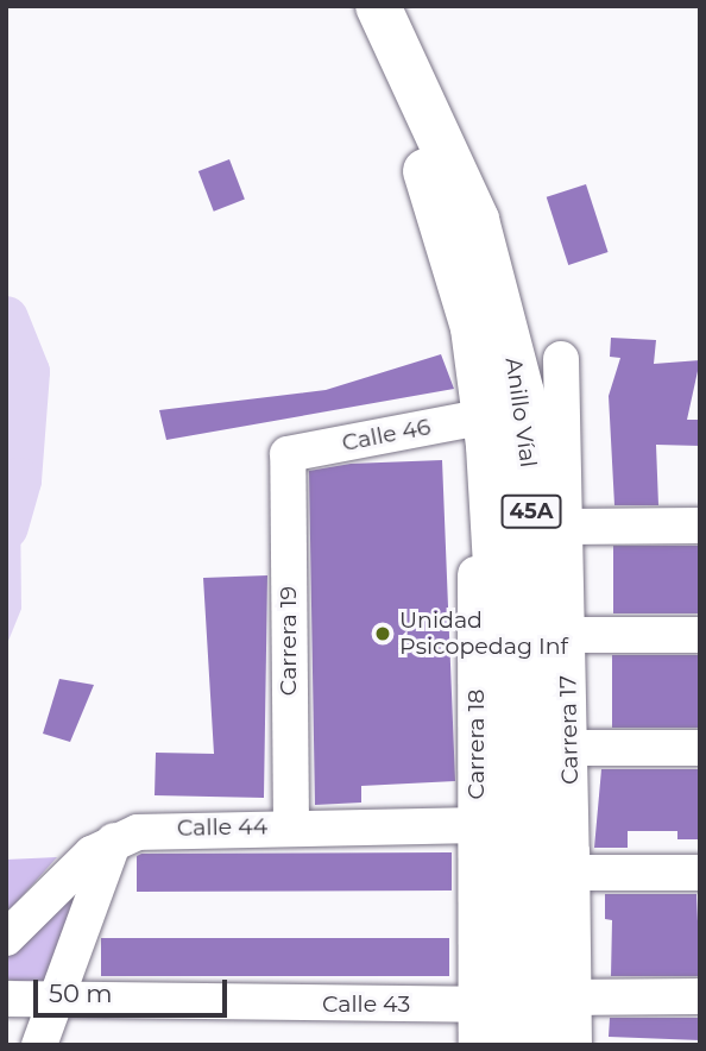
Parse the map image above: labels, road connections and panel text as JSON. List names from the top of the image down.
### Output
{
  "streets": {
    "highway": ["Anillo Víal", "45A"],
    "street": [
      "Calle 46",
      "Carrera 19",
      "Carrera 17",
      "Carrera 18",
      "Calle 44",
      "Calle 43"
    ]
  },
  "crossings": [
    ["Anillo Víal", "Calle 46"],
    ["Anillo Víal", "Carrera 17"],
    ["Anillo Víal", "Carrera 18"],
    ["Calle 46", "Carrera 19"],
    ["Calle 46", "Carrera 18"],
    ["Carrera 19", "Calle 44"],
    ["Carrera 18", "Calle 44"],
    ["Carrera 18", "Calle 43"]
  ],
  "places": ["Unidad Psicopedag Inf"],
  "scale_bar": "50 m"
}
